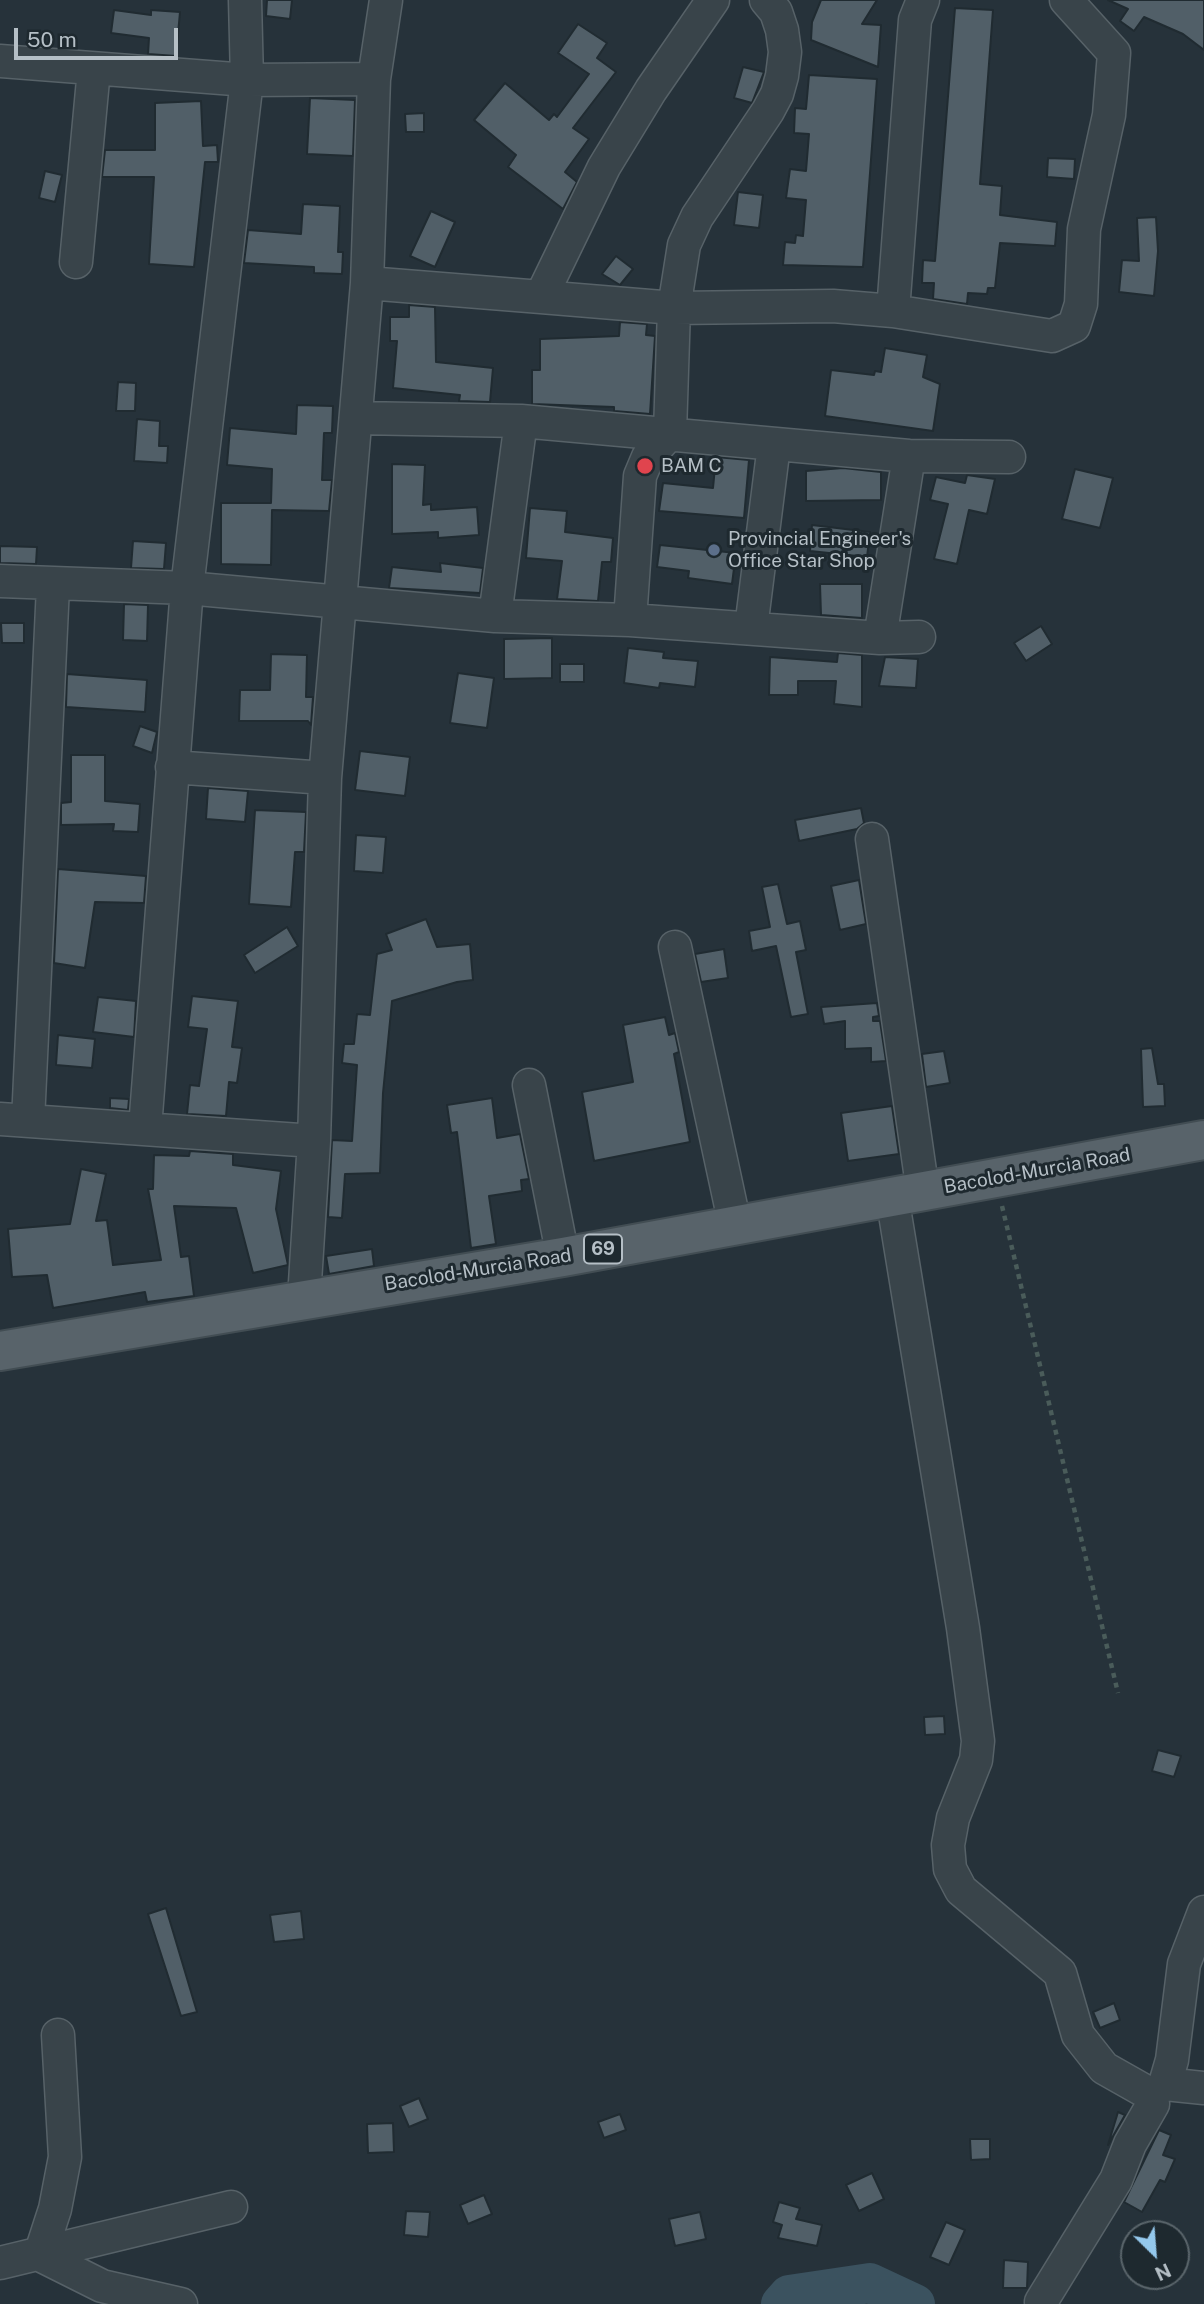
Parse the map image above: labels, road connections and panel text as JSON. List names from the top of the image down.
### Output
{
  "streets": {
    "main road": ["Bacolod-Murcia Road", "69"]
  },
  "places": ["BAM C", "Provincial Engineer's Office Star Shop"],
  "scale_bar": "50 m",
  "north": "bottom right"
}
